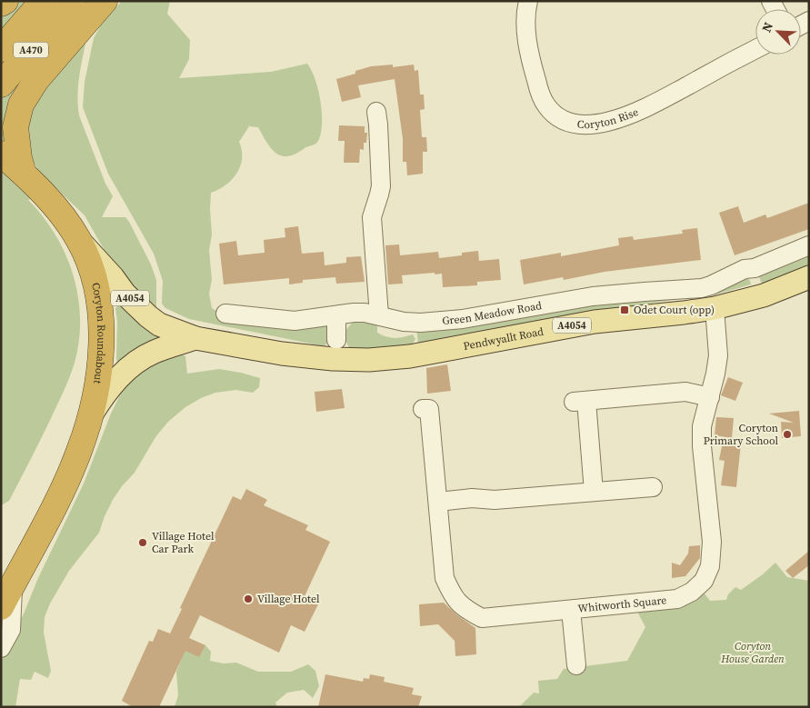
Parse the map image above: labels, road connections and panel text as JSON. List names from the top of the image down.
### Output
{
  "streets": {
    "highway": ["A470", "Coryton Roundabout"],
    "main road": ["A4054", "Pendwyallt Road"],
    "street": ["Coryton Rise", "Green Meadow Road", "Whitworth Square"]
  },
  "crossings": [
    ["Coryton Roundabout", "Pendwyallt Road"],
    ["Pendwyallt Road", "Whitworth Square"]
  ],
  "parks": ["Coryton House Garden"],
  "places": {
    "transit": ["Odet Court (opp)"],
    "other": ["Coryton Primary School", "Village Hotel Car Park", "Village Hotel"]
  },
  "north": "top left"
}
